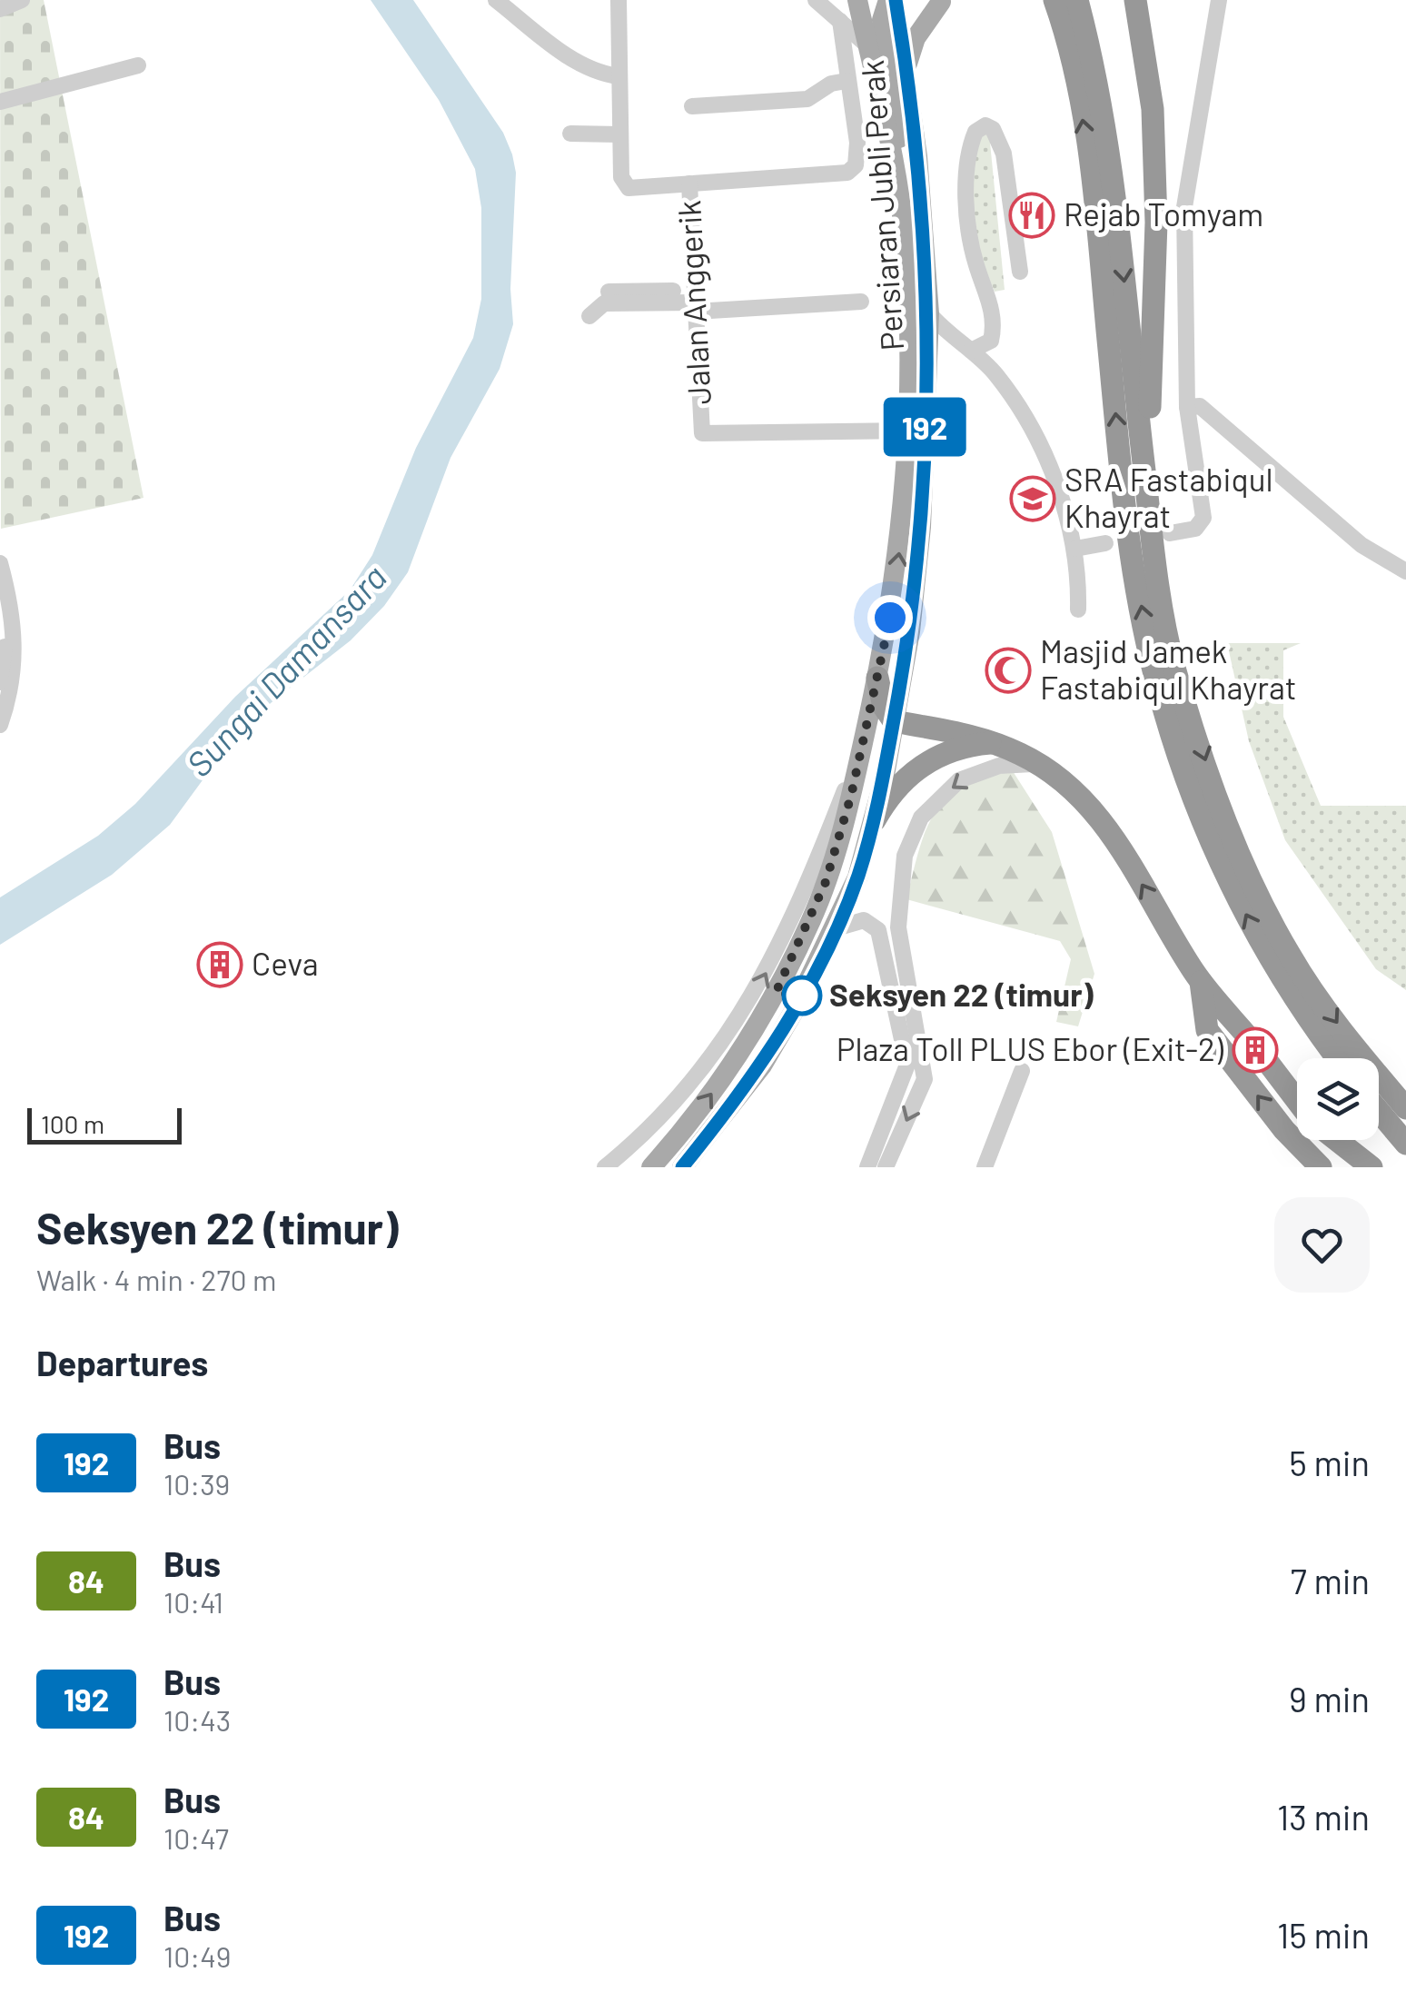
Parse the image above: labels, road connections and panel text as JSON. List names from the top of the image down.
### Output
{
  "streets": {
    "main road": ["Persiaran Jubli Perak"],
    "street": ["Jalan Anggerik"]
  },
  "crossings": [
    ["Persiaran Jubli Perak", "Jalan Anggerik"]
  ],
  "water": ["Sungai Damansara"],
  "places": {
    "restaurant": ["Rejab Tomyam"],
    "school or university": ["SRA Fastabiqul Khayrat"],
    "mosque": ["Masjid Jamek Fastabiqul Khayrat"],
    "building": ["Ceva", "Plaza Toll PLUS Ebor (Exit-2)"],
    "other": ["Seksyen 22 (timur)"]
  },
  "lines": ["bus line 192"],
  "scale_bar": "100 m",
  "page": {
    "on_map": "192",
    "scale": "100 m",
    "heading": [
      ["Seksyen 22 (timur)", "Walk · 4 min · 270 m"],
      "Departures"
    ],
    "list": [
      {
        "mark": "192",
        "name": "Bus",
        "note": "10:39",
        "value": "5 min"
      },
      {
        "mark": "84",
        "name": "Bus",
        "note": "10:41",
        "value": "7 min"
      },
      {
        "mark": "192",
        "name": "Bus",
        "note": "10:43",
        "value": "9 min"
      },
      {
        "mark": "84",
        "name": "Bus",
        "note": "10:47",
        "value": "13 min"
      },
      {
        "mark": "192",
        "name": "Bus",
        "note": "10:49",
        "value": "15 min"
      }
    ]
  }
}
